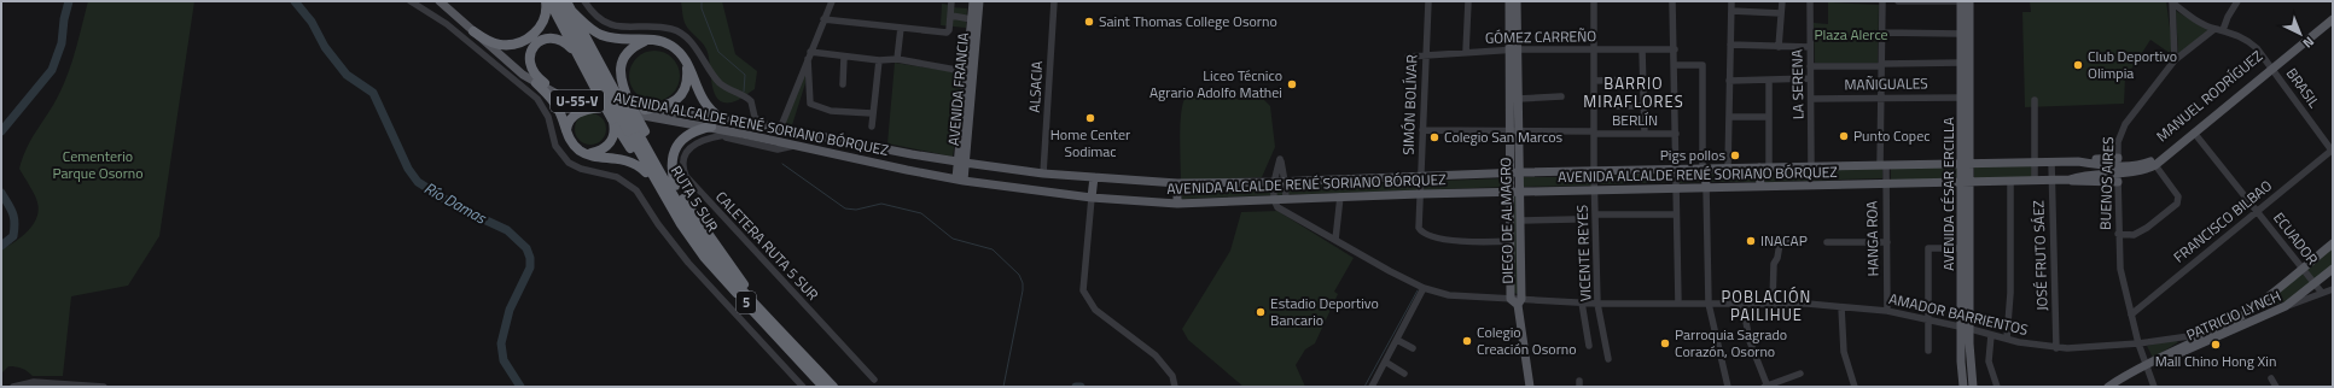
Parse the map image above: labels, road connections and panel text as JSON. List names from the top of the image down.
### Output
{
  "streets": {
    "highway": ["RUTA 5 SUR", "5"],
    "main road": [
      "AVENIDA FRANCIA",
      "MANUEL RODRÍGUEZ",
      "U-55-V",
      "AVENIDA ALCALDE RENÉ SORIANO BÓRQUEZ",
      "AVENIDA CÉSAR ERCILLA",
      "DIEGO DE ALMAGRO",
      "PATRICIO LYNCH"
    ],
    "street": [
      "GÓMEZ CARREÑO",
      "LA SERENA",
      "MAÑIGUALES",
      "ALSACIA",
      "BRASIL",
      "SIMÓN BOLÍVAR",
      "BERLÍN",
      "BUENOS AIRES",
      "FRANCISCO BILBAO",
      "HANGA ROA",
      "ECUADOR",
      "CALETERA RUTA 5 SUR",
      "VICENTE REYES",
      "JOSÉ FRUTO SÁEZ",
      "AMADOR BARRIENTOS"
    ]
  },
  "crossings": [
    ["GÓMEZ CARREÑO", "SIMÓN BOLÍVAR"],
    ["GÓMEZ CARREÑO", "DIEGO DE ALMAGRO"],
    ["GÓMEZ CARREÑO", "VICENTE REYES"],
    ["LA SERENA", "MAÑIGUALES"],
    ["LA SERENA", "AVENIDA ALCALDE RENÉ SORIANO BÓRQUEZ"],
    ["MAÑIGUALES", "AVENIDA CÉSAR ERCILLA"],
    ["MAÑIGUALES", "HANGA ROA"],
    ["ALSACIA", "AVENIDA ALCALDE RENÉ SORIANO BÓRQUEZ"],
    ["BRASIL", "MANUEL RODRÍGUEZ"],
    ["BRASIL", "BUENOS AIRES"],
    ["BRASIL", "FRANCISCO BILBAO"],
    ["AVENIDA FRANCIA", "AVENIDA ALCALDE RENÉ SORIANO BÓRQUEZ"],
    ["MANUEL RODRÍGUEZ", "AVENIDA ALCALDE RENÉ SORIANO BÓRQUEZ"],
    ["MANUEL RODRÍGUEZ", "BUENOS AIRES"],
    ["MANUEL RODRÍGUEZ", "ECUADOR"],
    ["U-55-V", "AVENIDA ALCALDE RENÉ SORIANO BÓRQUEZ"],
    ["SIMÓN BOLÍVAR", "BERLÍN"],
    ["SIMÓN BOLÍVAR", "AVENIDA ALCALDE RENÉ SORIANO BÓRQUEZ"],
    ["SIMÓN BOLÍVAR", "DIEGO DE ALMAGRO"],
    ["BERLÍN", "DIEGO DE ALMAGRO"],
    ["BERLÍN", "VICENTE REYES"],
    ["AVENIDA ALCALDE RENÉ SORIANO BÓRQUEZ", "BUENOS AIRES"],
    ["AVENIDA ALCALDE RENÉ SORIANO BÓRQUEZ", "AVENIDA CÉSAR ERCILLA"],
    ["AVENIDA ALCALDE RENÉ SORIANO BÓRQUEZ", "RUTA 5 SUR"],
    ["AVENIDA ALCALDE RENÉ SORIANO BÓRQUEZ", "DIEGO DE ALMAGRO"],
    ["AVENIDA ALCALDE RENÉ SORIANO BÓRQUEZ", "HANGA ROA"],
    ["AVENIDA ALCALDE RENÉ SORIANO BÓRQUEZ", "CALETERA RUTA 5 SUR"],
    ["AVENIDA ALCALDE RENÉ SORIANO BÓRQUEZ", "VICENTE REYES"],
    ["AVENIDA ALCALDE RENÉ SORIANO BÓRQUEZ", "JOSÉ FRUTO SÁEZ"],
    ["AVENIDA ALCALDE RENÉ SORIANO BÓRQUEZ", "AMADOR BARRIENTOS"],
    ["BUENOS AIRES", "FRANCISCO BILBAO"],
    ["BUENOS AIRES", "AMADOR BARRIENTOS"],
    ["BUENOS AIRES", "PATRICIO LYNCH"],
    ["AVENIDA CÉSAR ERCILLA", "AMADOR BARRIENTOS"],
    ["DIEGO DE ALMAGRO", "AMADOR BARRIENTOS"],
    ["FRANCISCO BILBAO", "ECUADOR"],
    ["HANGA ROA", "AMADOR BARRIENTOS"],
    ["ECUADOR", "PATRICIO LYNCH"],
    ["VICENTE REYES", "AMADOR BARRIENTOS"],
    ["JOSÉ FRUTO SÁEZ", "AMADOR BARRIENTOS"]
  ],
  "districts": ["BARRIO MIRAFLORES", "POBLACIÓN PAILIHUE"],
  "water": ["Río Damas"],
  "parks": ["Plaza Alerce", "Cementerio Parque Osorno"],
  "places": [
    "Saint Thomas College Osorno",
    "Club Deportivo Olimpia",
    "Liceo Técnico Agrario Adolfo Mathei",
    "Home Center Sodimac",
    "Punto Copec",
    "Colegio San Marcos",
    "Pigs pollos",
    "INACAP",
    "Estadio Deportivo Bancario",
    "Colegio Creación Osorno",
    "Parroquia Sagrado Corazón, Osorno",
    "Mall Chino Hong Xin"
  ],
  "north": "bottom right"
}
